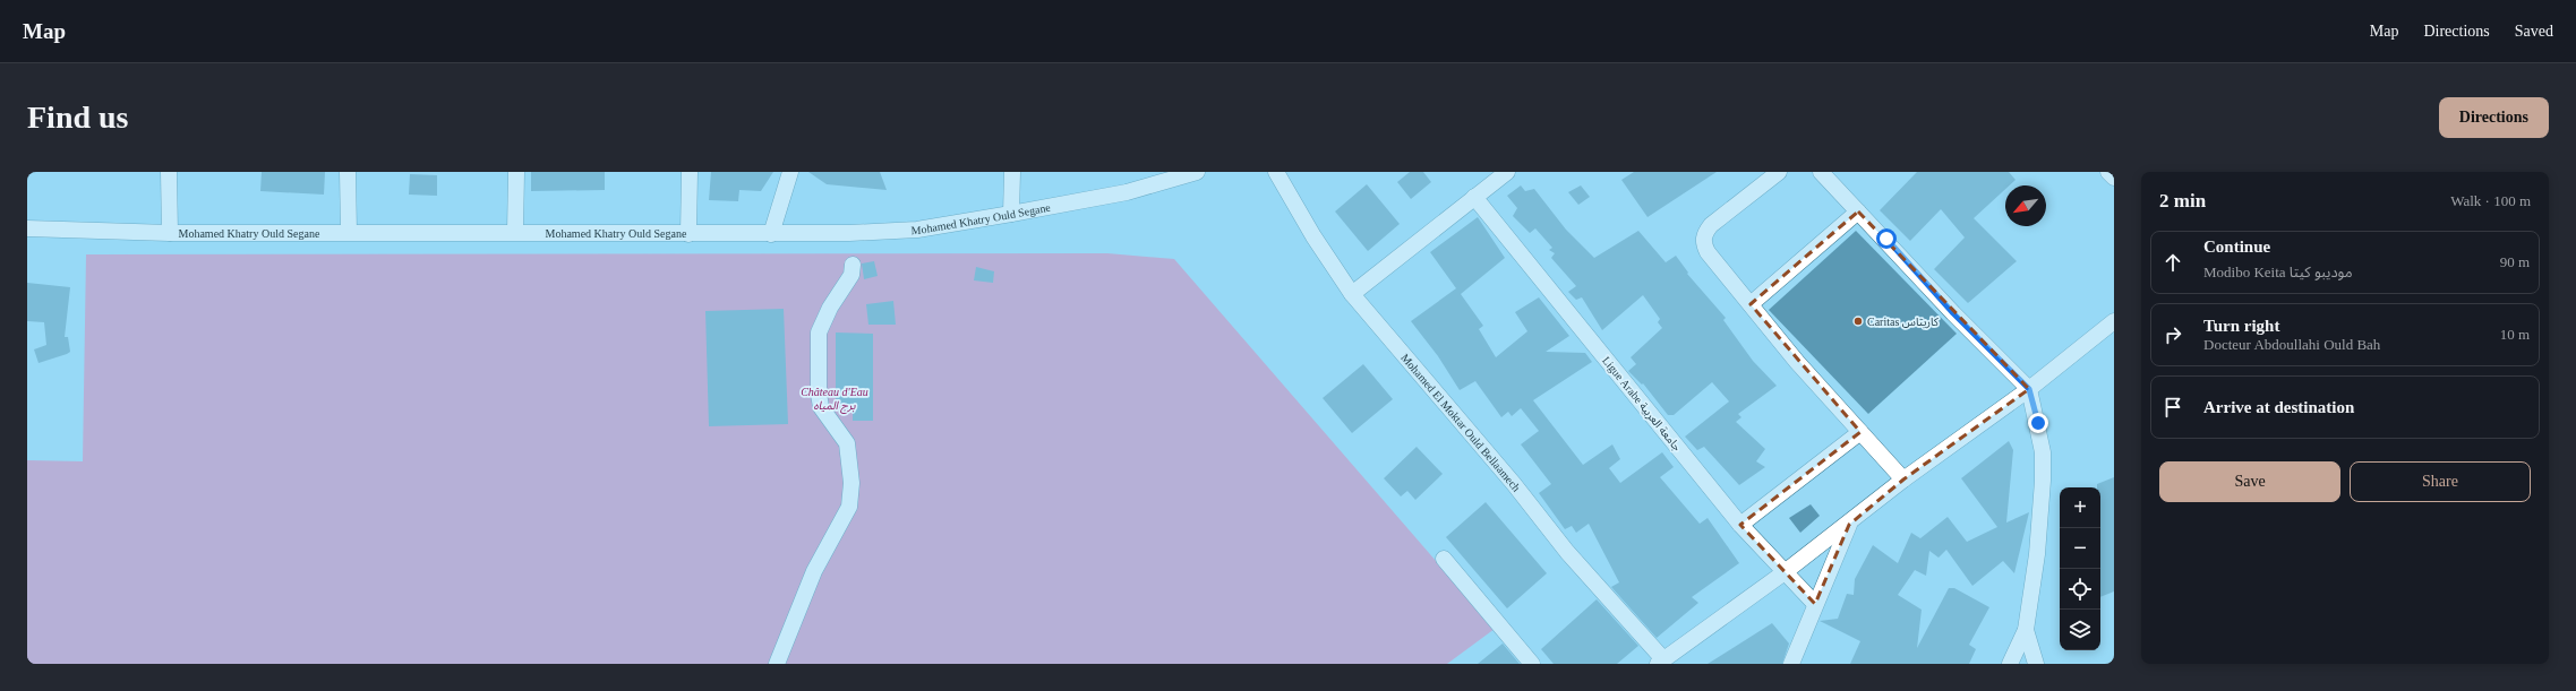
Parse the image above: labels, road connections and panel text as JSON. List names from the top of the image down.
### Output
{
  "streets": {
    "street": ["Mohamed Khatry Ould Segane", "Ligue Arabe جامعة العربية", "Mohamed El Moktar Ould Bellaamech"]
  },
  "parks": ["Château d'Eau برج المياه"],
  "places": ["Caritas كاريتاس"],
  "north": "bottom left",
  "page": {
    "header": "Map",
    "nav": ["Map", "Directions", "Saved"],
    "buttons": [
      "Directions",
      ["Save", "Share"]
    ],
    "title": "Find us",
    "heading": ["2 min", "Walk · 100 m"],
    "list": [
      ["Continue", "Modibo Keita موديبو كيتا", "90 m"],
      ["Turn right", "Docteur Abdoullahi Ould Bah", "10 m"],
      "Arrive at destination"
    ],
    "map_buttons": ["+", "−"]
  }
}
